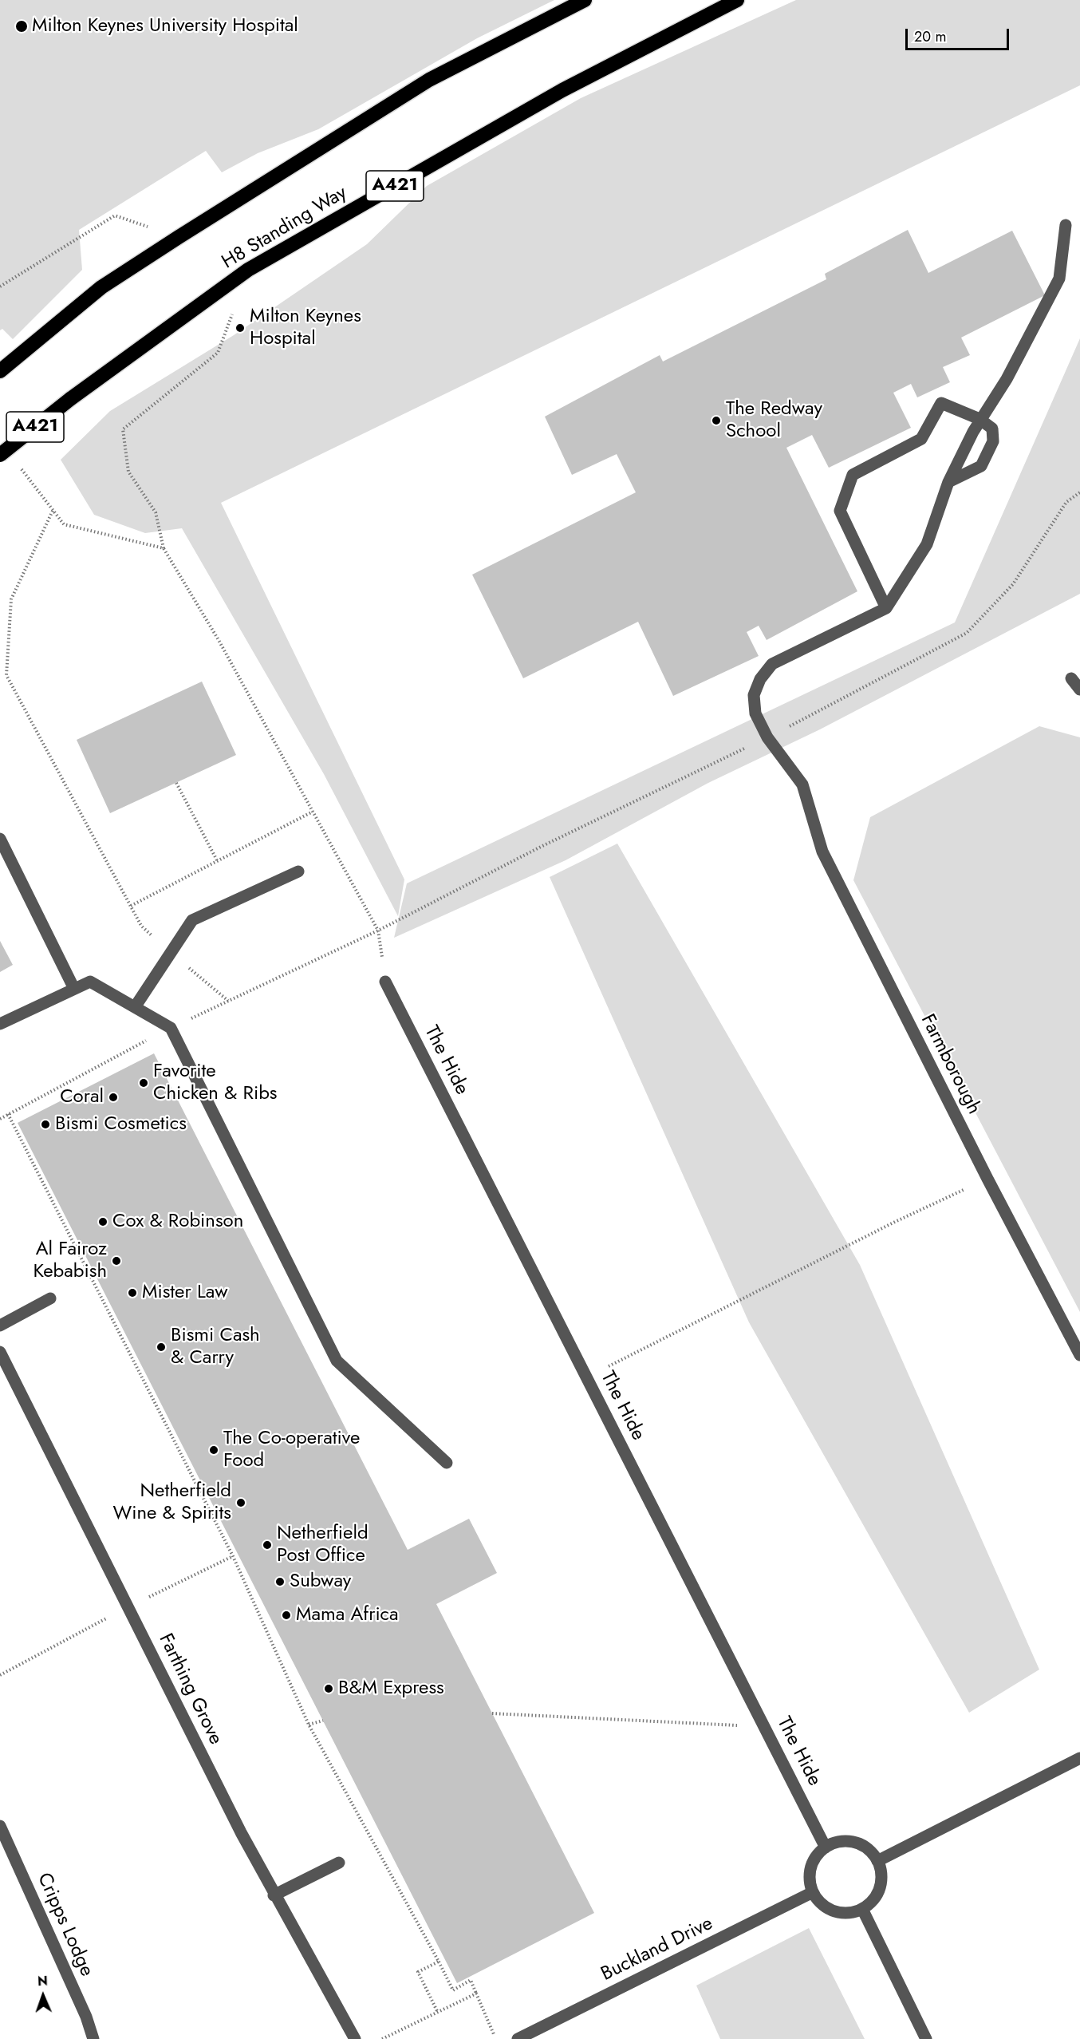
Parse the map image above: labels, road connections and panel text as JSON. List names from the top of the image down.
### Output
{
  "streets": {
    "highway": ["A421", "H8 Standing Way"],
    "street": [
      "The Hide",
      "Farmborough",
      "Farthing Grove",
      "Cripps Lodge",
      "Buckland Drive"
    ]
  },
  "crossings": [
    ["The Hide", "Buckland Drive"]
  ],
  "places": [
    "Milton Keynes University Hospital",
    "Milton Keynes Hospital",
    "The Redway School",
    "Favorite Chicken & Ribs",
    "Coral",
    "Bismi Cosmetics",
    "Cox & Robinson",
    "Al Fairoz Kebabish",
    "Mister Law",
    "Bismi Cash & Carry",
    "The Co-operative Food",
    "Netherfield Wine & Spirits",
    "Netherfield Post Office",
    "Subway",
    "Mama Africa",
    "B&M Express"
  ],
  "scale_bar": "20 m",
  "north": "top"
}
